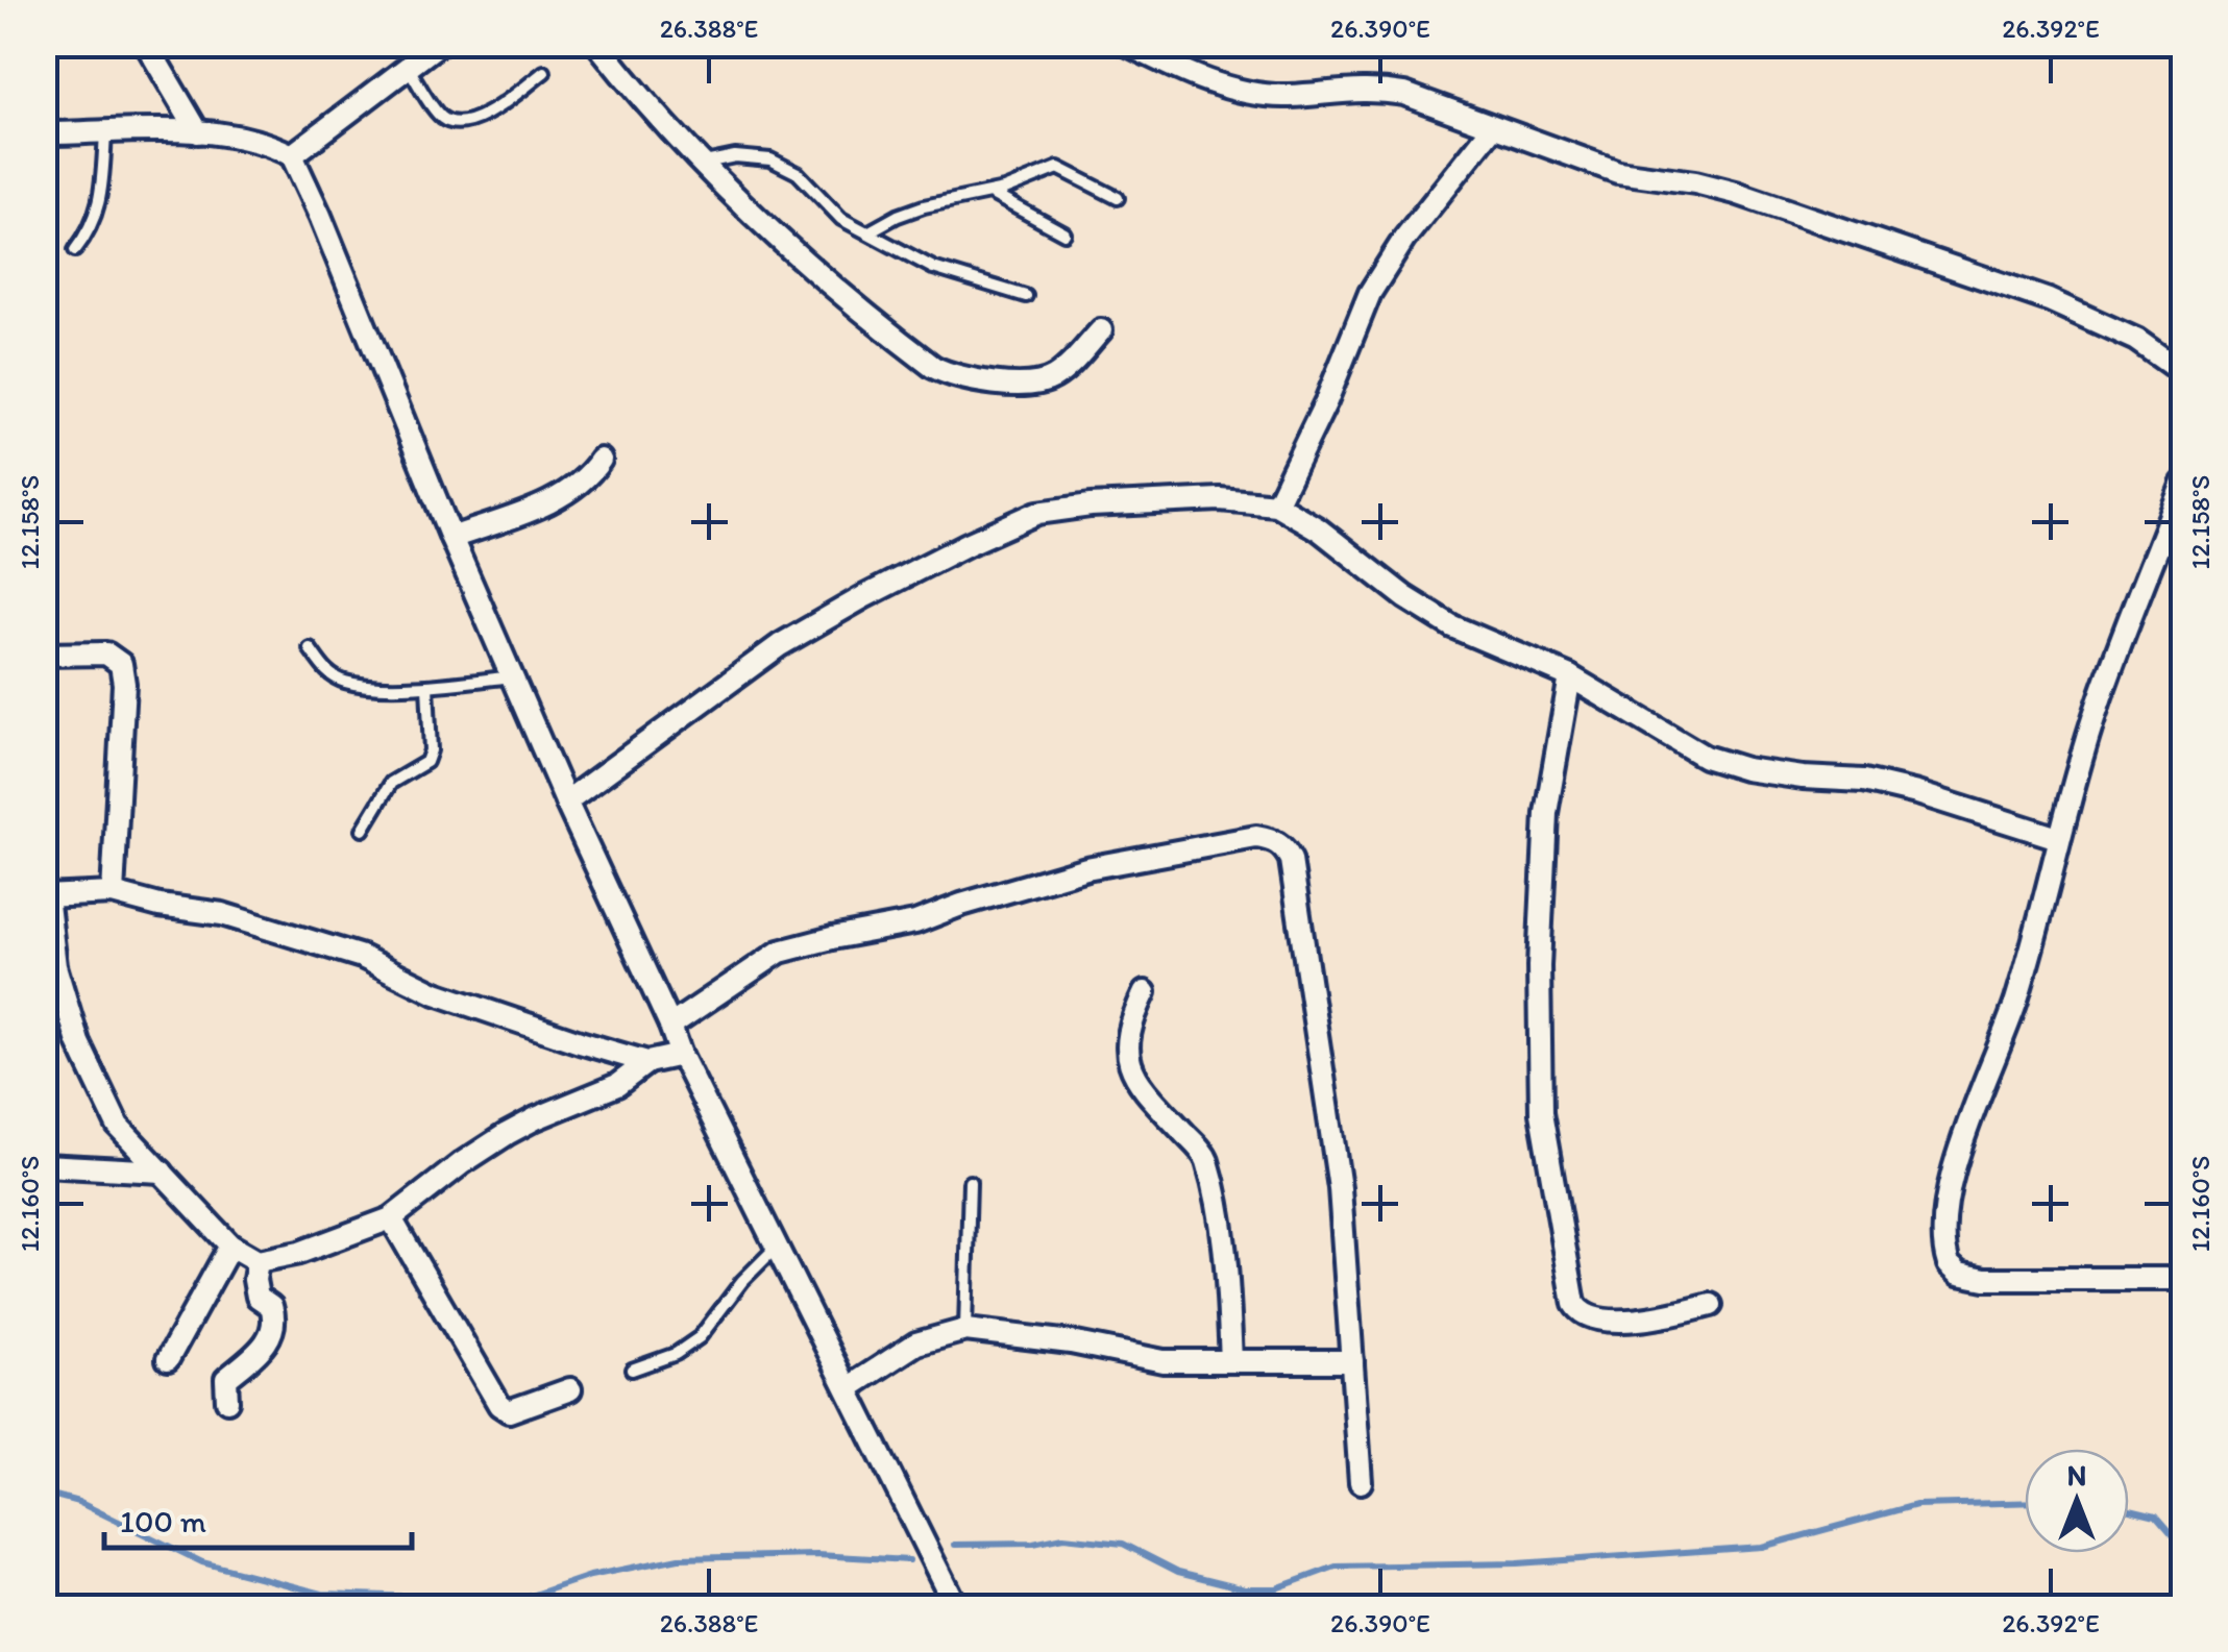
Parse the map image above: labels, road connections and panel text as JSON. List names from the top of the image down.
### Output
{
  "scale_bar": "100 m",
  "north": "top",
  "coordinates": [
    "26.388°E",
    "26.390°E",
    "26.392°E",
    "12.158°S",
    "12.160°S"
  ]
}
